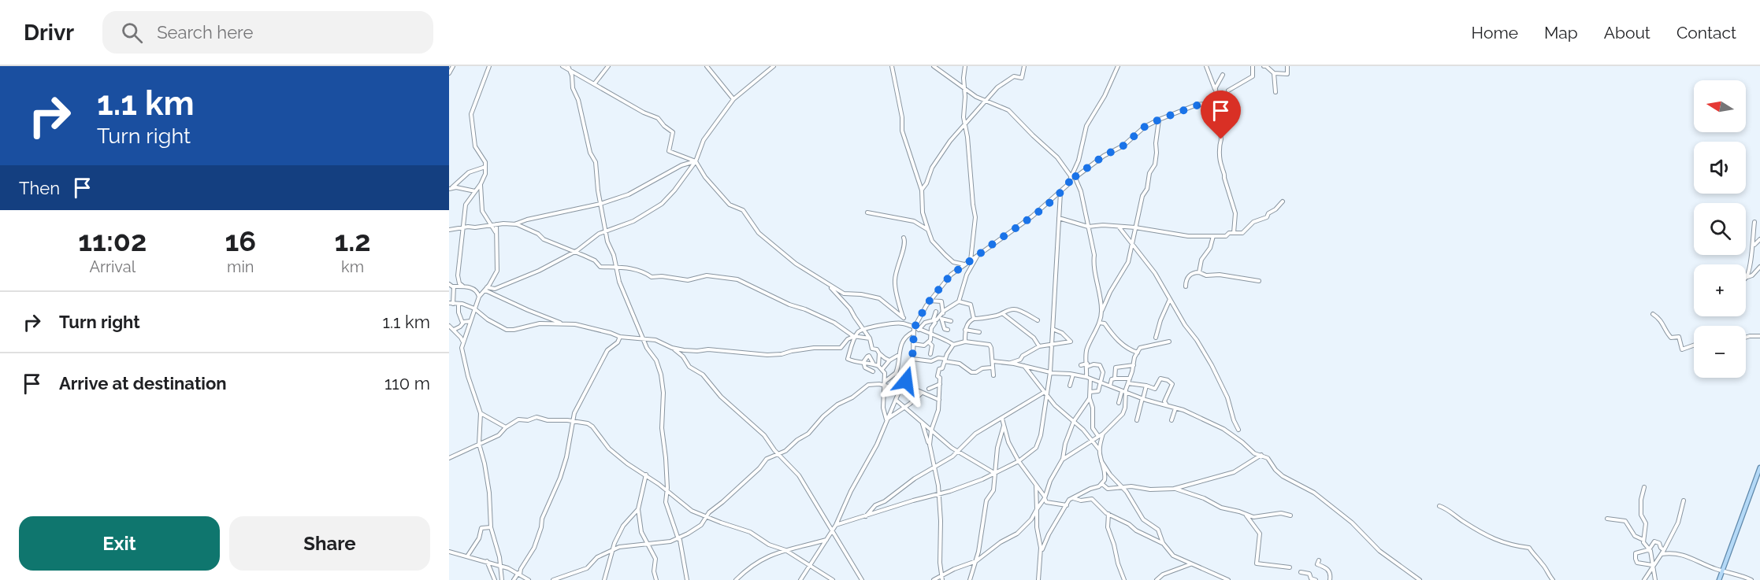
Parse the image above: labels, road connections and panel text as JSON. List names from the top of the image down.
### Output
{
  "north": "left",
  "page": {
    "header": "Drivr",
    "search": "Search here",
    "nav": [
      "Home",
      "Map",
      "About",
      "Contact"
    ],
    "turn": ["1.1 km", "Turn right"],
    "map_buttons": ["+", "−"],
    "then": "Then",
    "eta": [
      "11:02",
      "Arrival",
      "16",
      "min",
      "1.2",
      "km"
    ],
    "list": [
      {
        "name": "Turn right",
        "value": "1.1 km"
      },
      {
        "name": "Arrive at destination",
        "value": "110 m"
      }
    ],
    "buttons": ["Exit", "Share"]
  }
}
